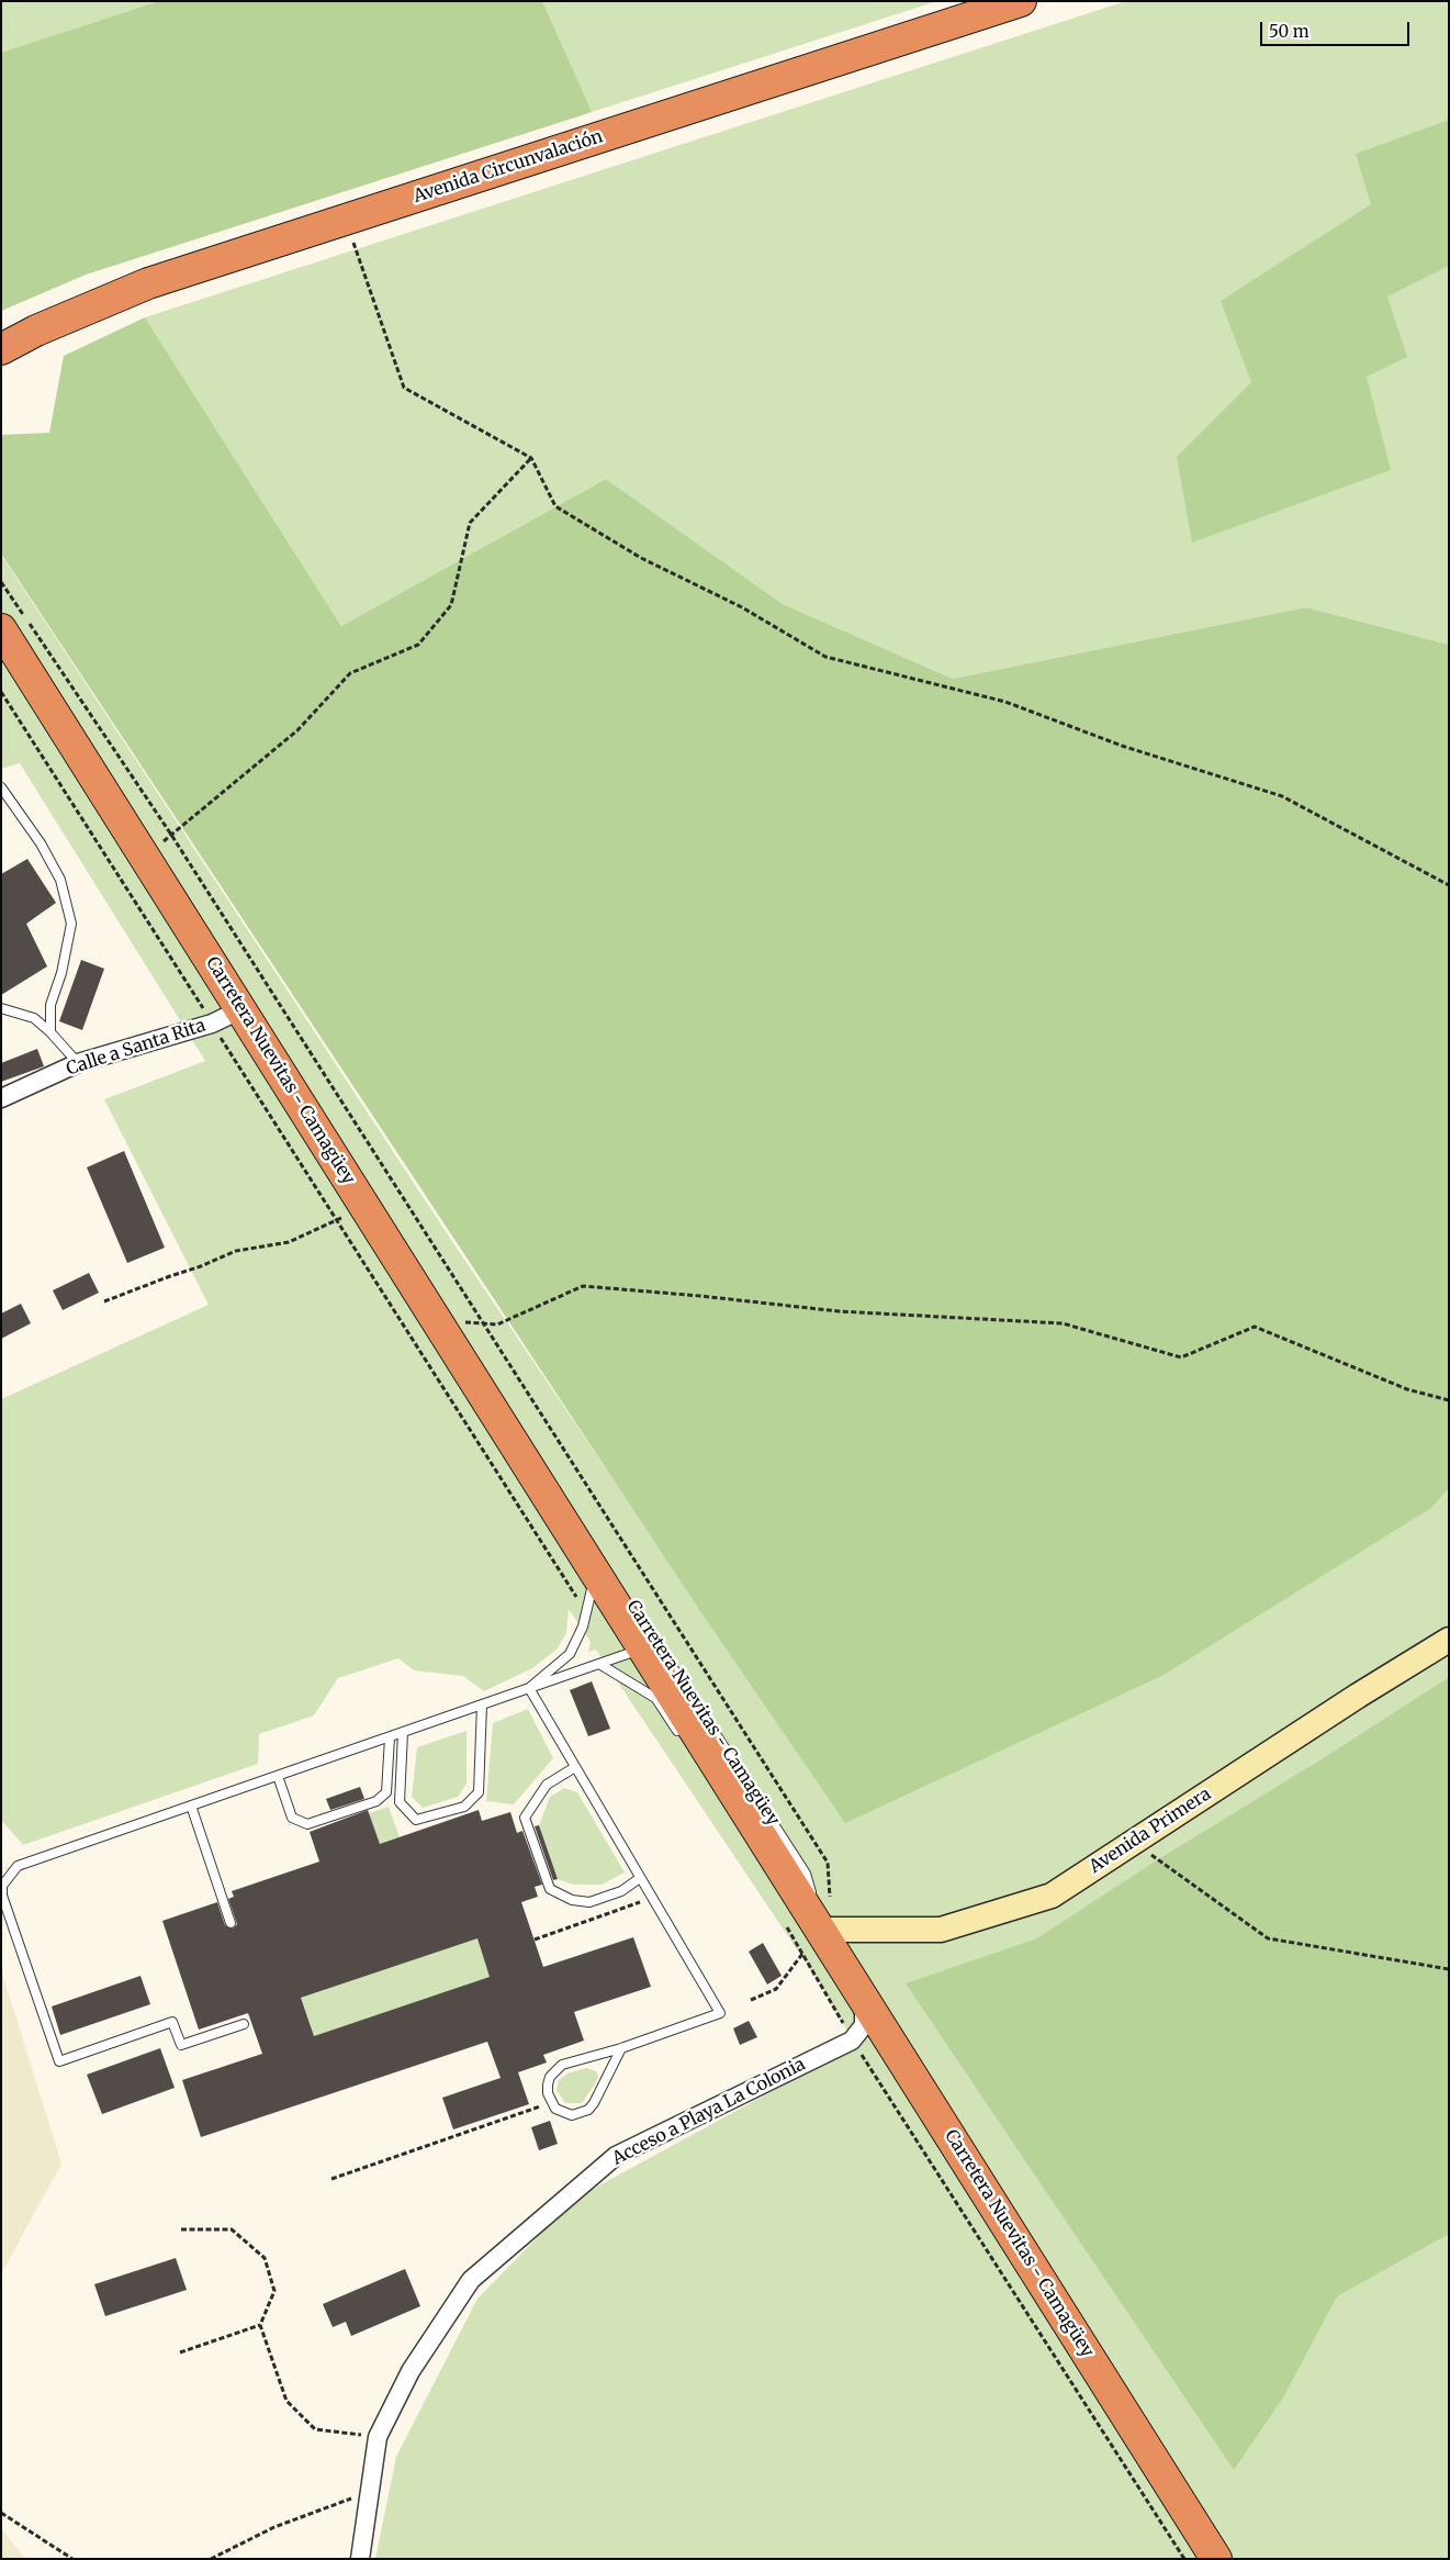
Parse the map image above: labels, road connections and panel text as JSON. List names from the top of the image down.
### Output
{
  "streets": {
    "highway": ["Avenida Circunvalación", "Carretera Nuevitas - Camagüey"],
    "main road": ["Avenida Primera"],
    "street": ["Calle a Santa Rita", "Acceso a Playa La Colonia"]
  },
  "crossings": [
    ["Calle a Santa Rita", "Carretera Nuevitas - Camagüey"],
    ["Carretera Nuevitas - Camagüey", "Avenida Primera"]
  ],
  "scale_bar": "50 m"
}
